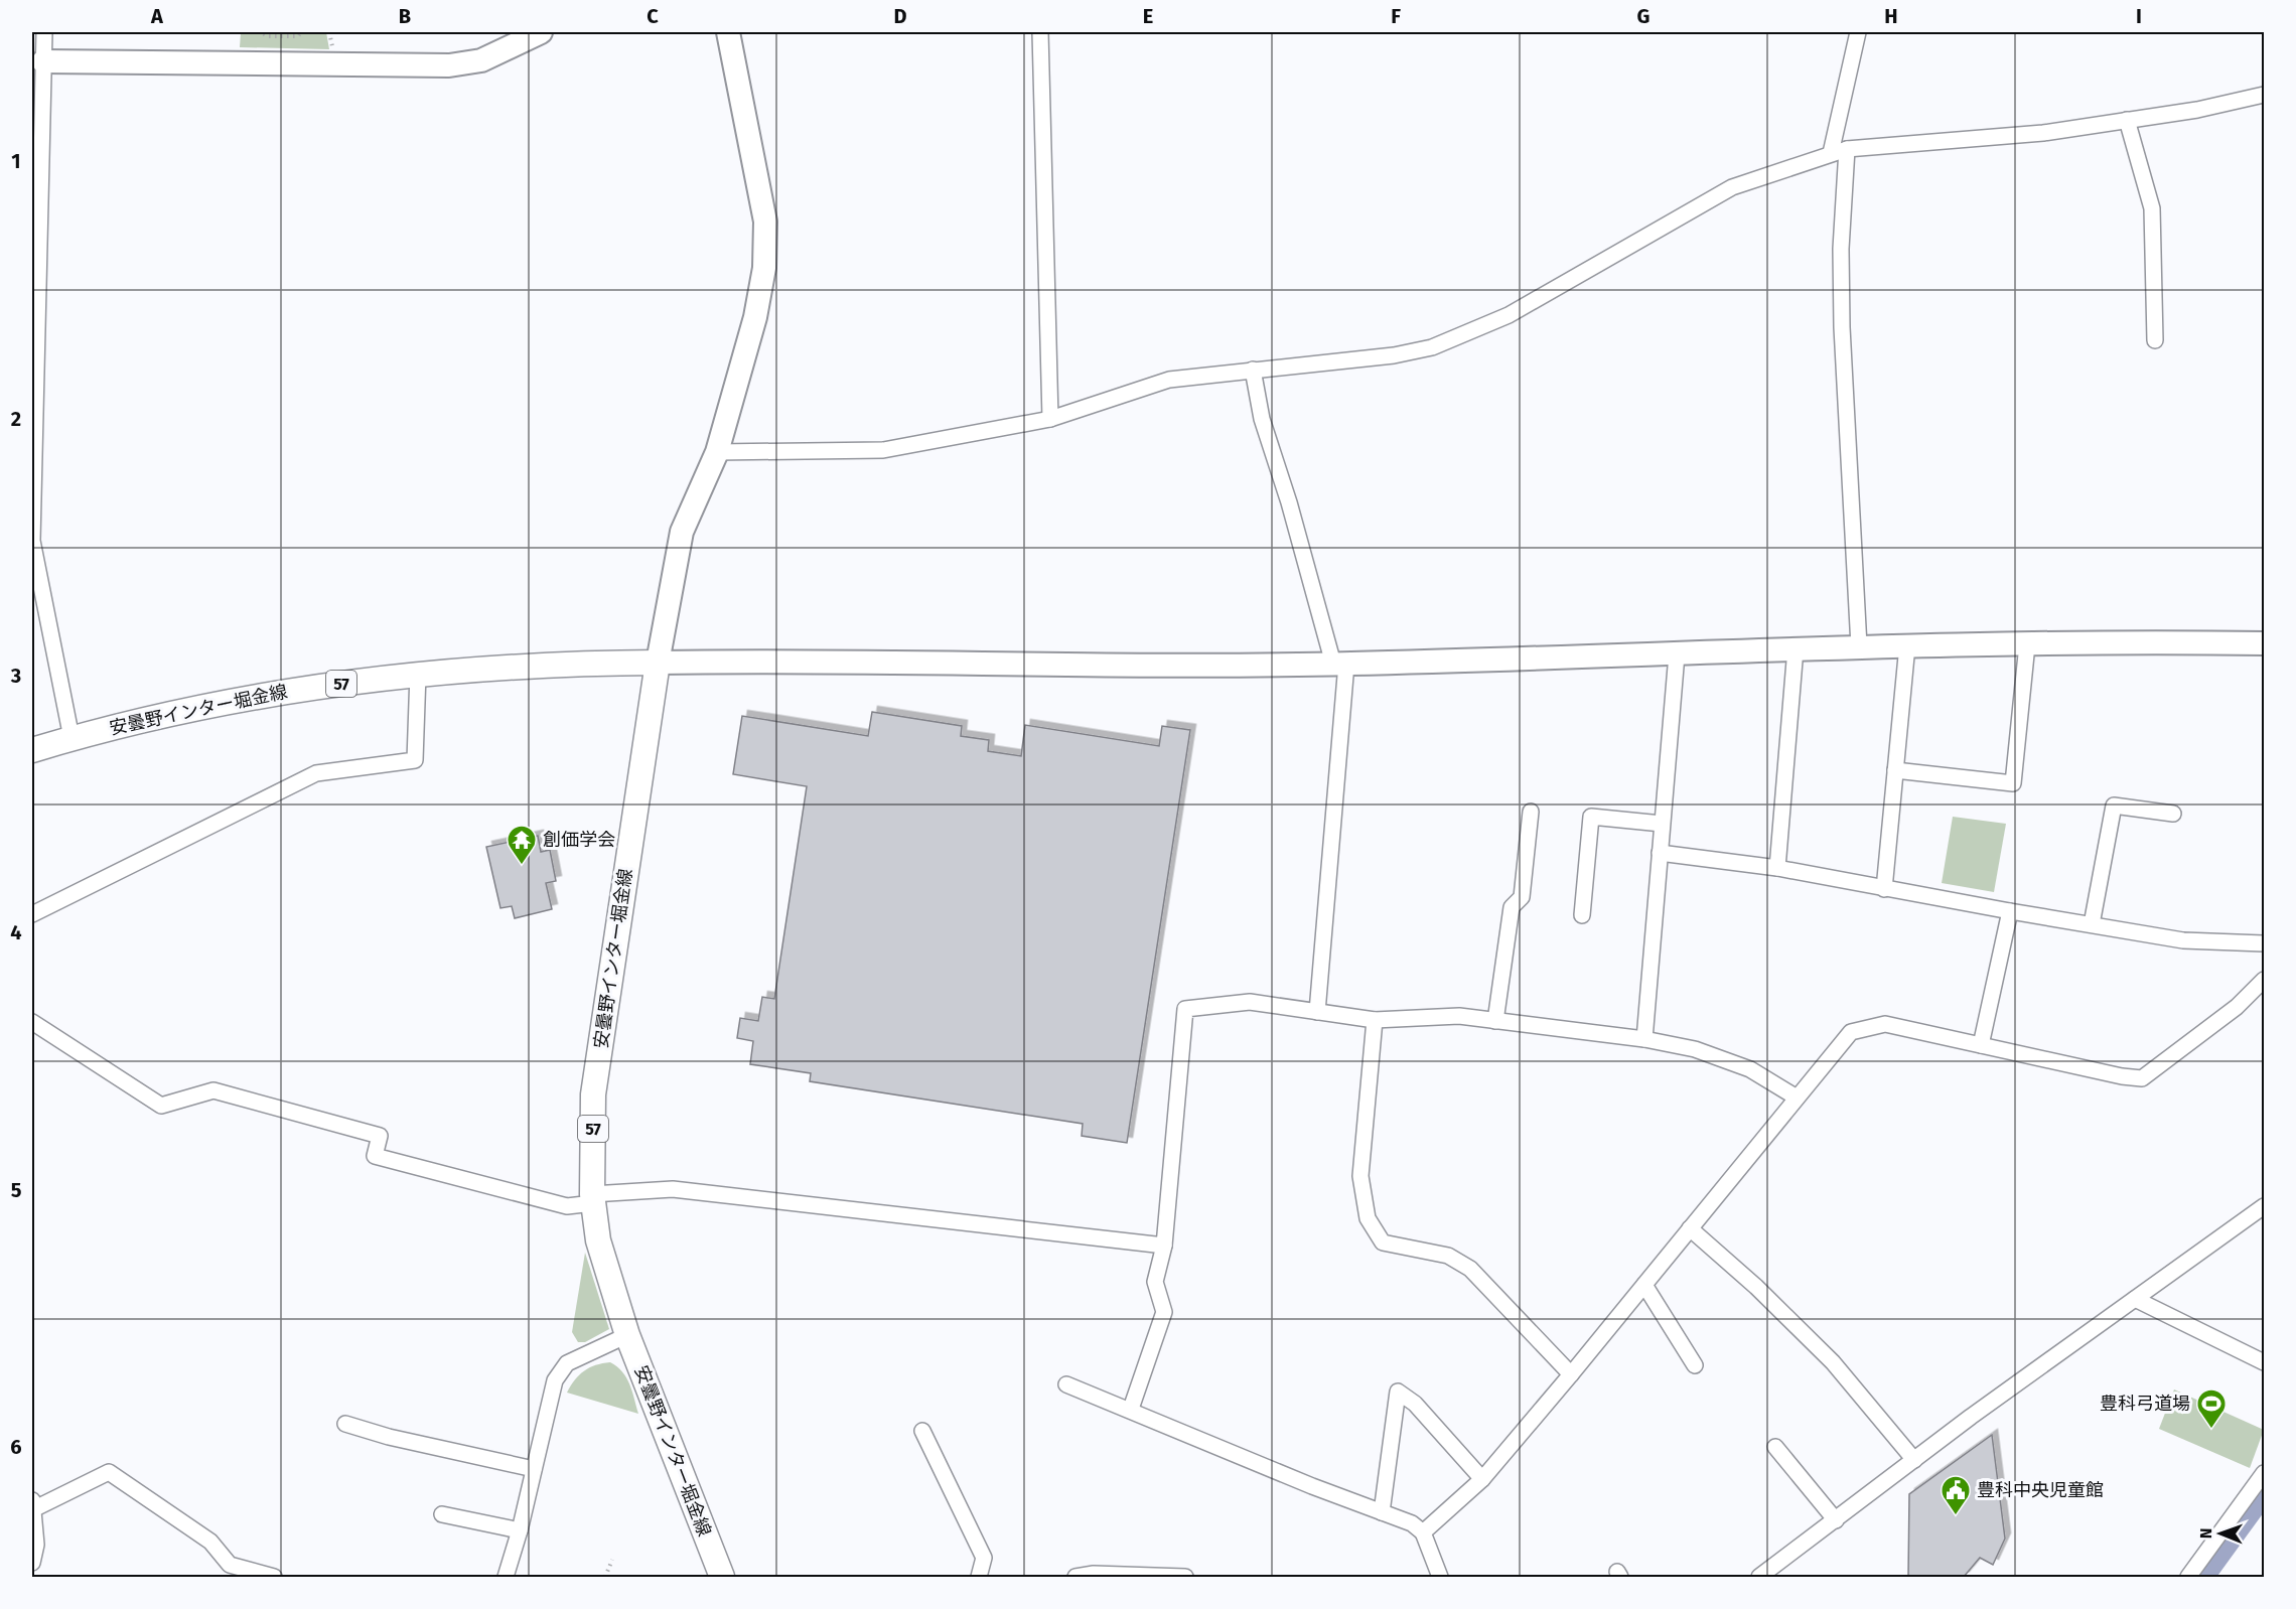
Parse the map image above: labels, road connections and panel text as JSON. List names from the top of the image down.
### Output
{
  "streets": {
    "main road": ["57", "安曇野インター堀金線"]
  },
  "places": {
    "temple": ["創価学会"],
    "sports": ["豊科弓道場"],
    "public building": ["豊科中央児童館"]
  },
  "north": "left",
  "grid": {
    "columns": [
      "A",
      "B",
      "C",
      "D",
      "E",
      "F",
      "G",
      "H",
      "I"
    ],
    "rows": [
      "1",
      "2",
      "3",
      "4",
      "5",
      "6"
    ]
  }
}
